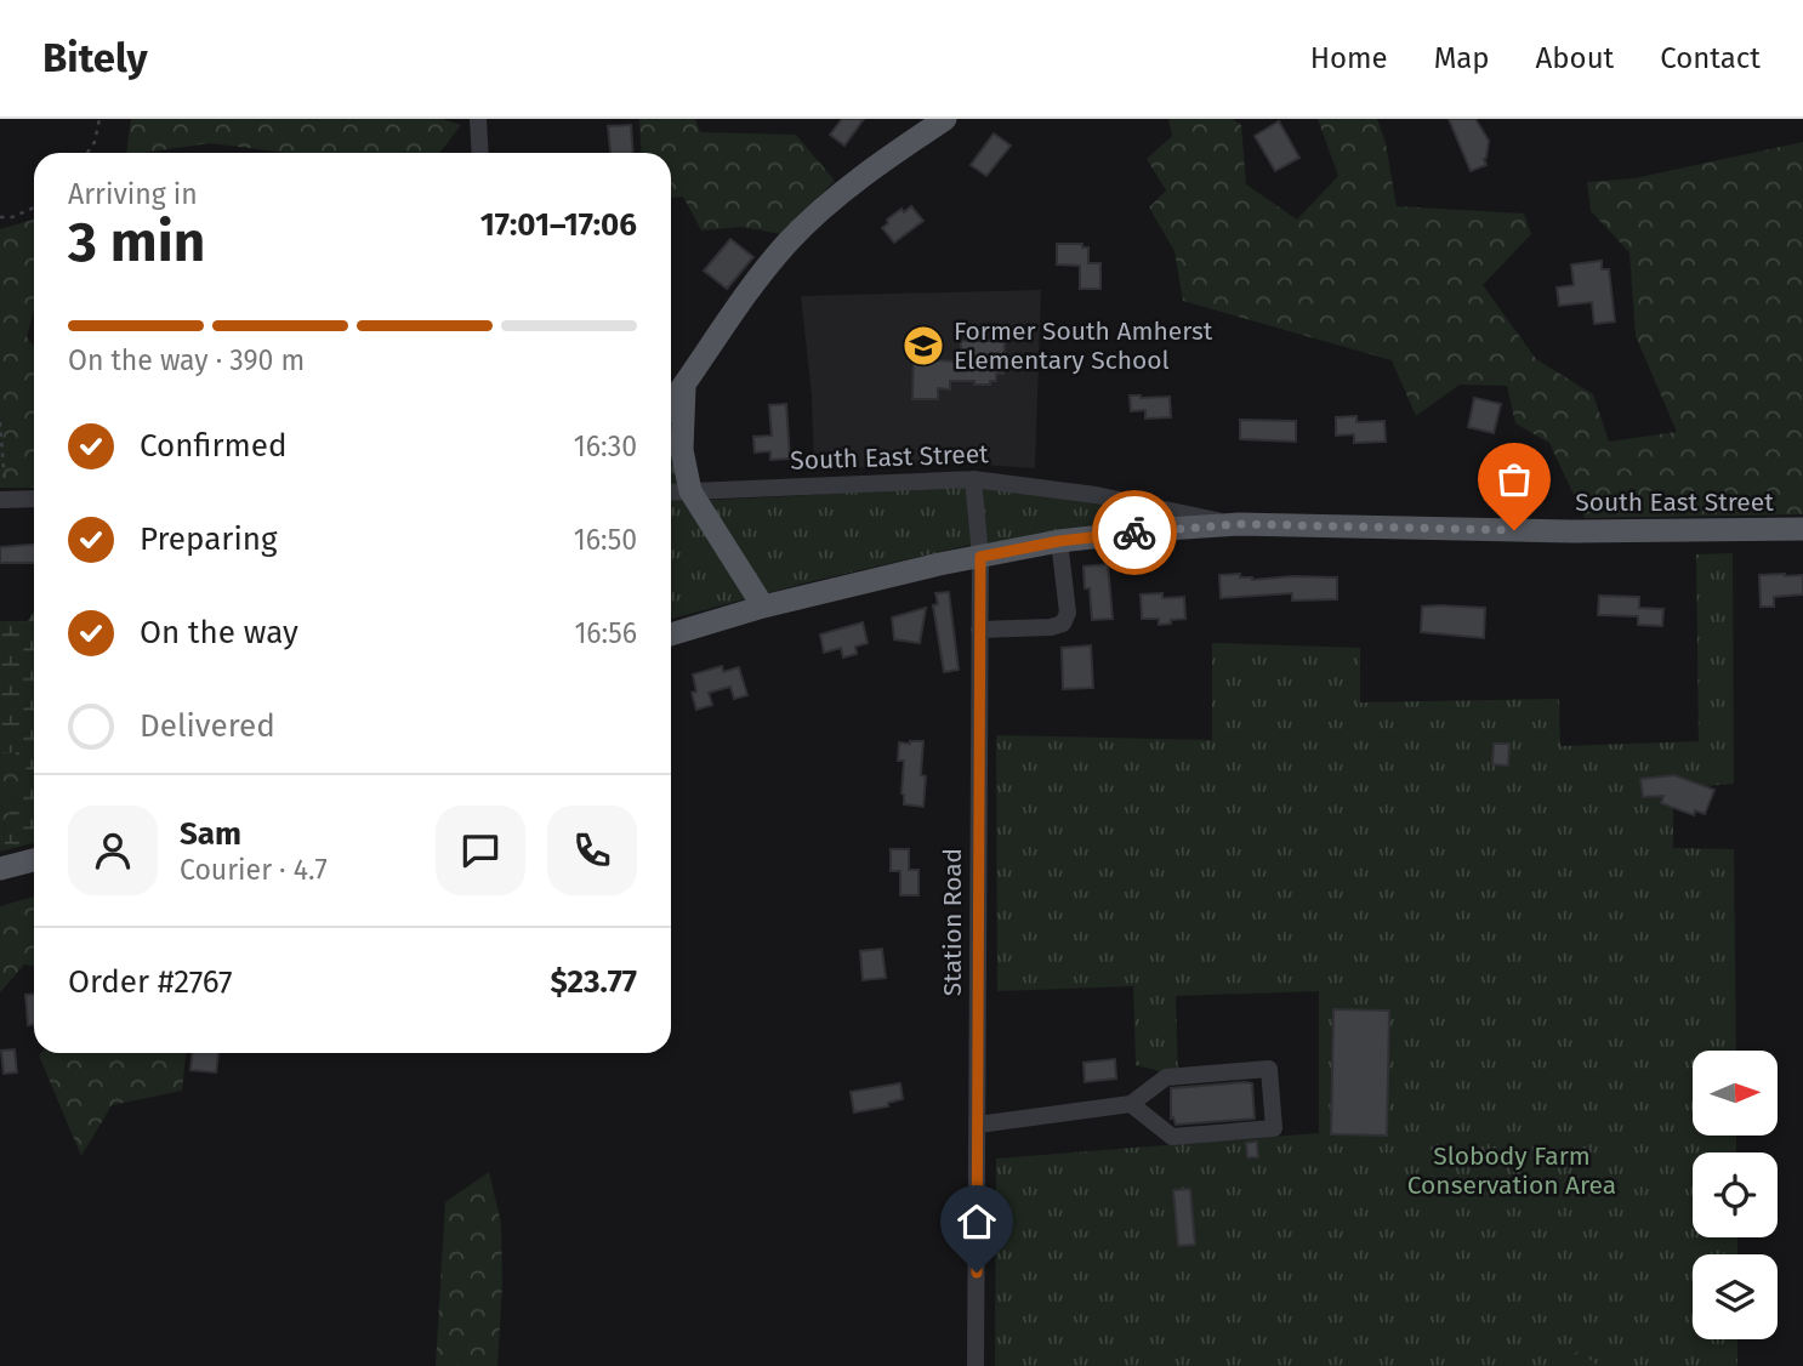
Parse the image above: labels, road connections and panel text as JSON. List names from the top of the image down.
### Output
{
  "streets": {
    "main road": ["South East Street"],
    "street": ["Station Road"]
  },
  "crossings": [
    ["South East Street", "Station Road"]
  ],
  "parks": ["Slobody Farm Conservation Area"],
  "places": {
    "school or university": ["Former South Amherst Elementary School"]
  },
  "north": "right",
  "page": {
    "header": "Bitely",
    "nav": [
      "Home",
      "Map",
      "About",
      "Contact"
    ],
    "heading": ["3 min", "Arriving in", "17:01–17:06"],
    "panel": [
      "Sam",
      "Courier · 4.7",
      "Order #2767",
      "$23.77"
    ],
    "bar": "On the way · 390 m",
    "list": [
      ["Confirmed", "16:30"],
      ["Preparing", "16:50"],
      ["On the way", "16:56"],
      "Delivered"
    ]
  }
}
